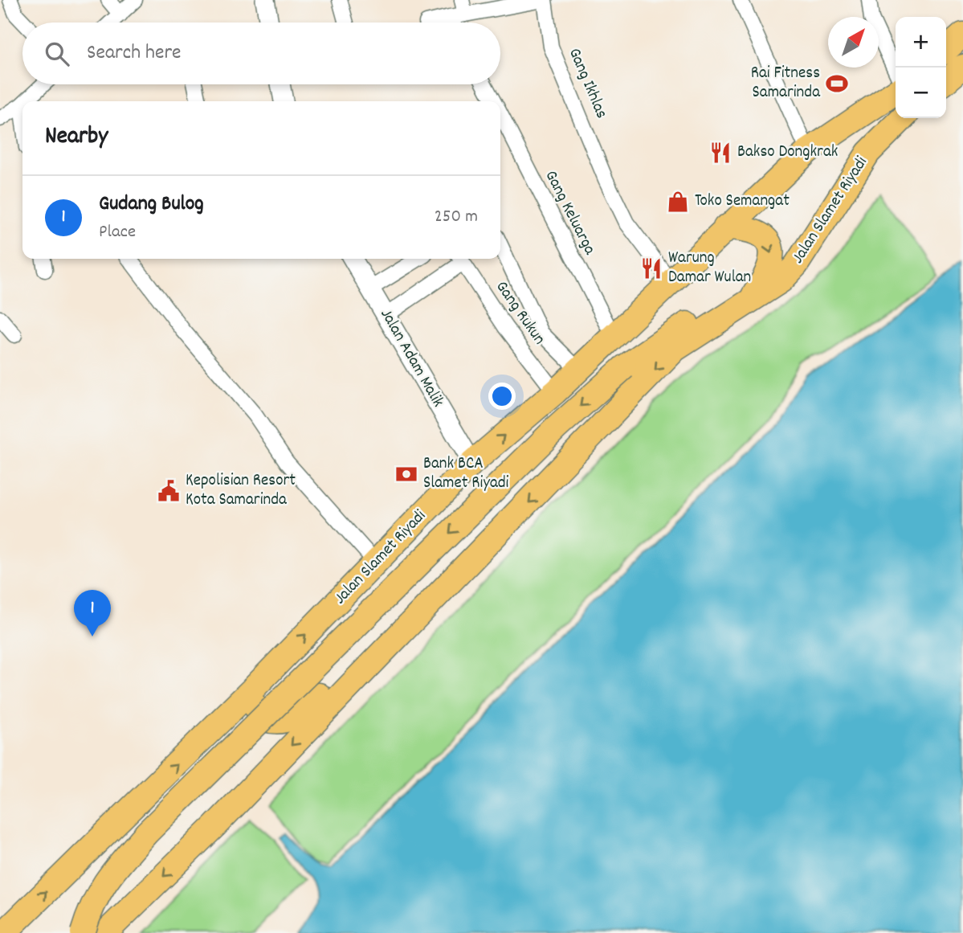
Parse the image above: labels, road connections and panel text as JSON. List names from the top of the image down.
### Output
{
  "streets": {
    "highway": ["Jalan Slamet Riyadi"],
    "street": [
      "Gang Ikhlas",
      "Gang Keluarga",
      "Gang Rukun",
      "Jalan Adam Malik"
    ]
  },
  "crossings": [
    ["Gang Ikhlas", "Jalan Slamet Riyadi"],
    ["Jalan Slamet Riyadi", "Gang Keluarga"],
    ["Jalan Slamet Riyadi", "Gang Rukun"],
    ["Jalan Slamet Riyadi", "Jalan Adam Malik"]
  ],
  "places": {
    "sports": ["Rai Fitness Samarinda"],
    "restaurant": ["Bakso Dongkrak", "Warung Damar Wulan"],
    "shop": ["Toko Semangat"],
    "bank": ["Bank BCA Slamet Riyadi"],
    "public building": ["Kepolisian Resort Kota Samarinda"]
  },
  "north": "top right",
  "page": {
    "map_buttons": ["+", "−"],
    "search": "Search here",
    "heading": "Nearby",
    "list": [
      {
        "mark": "1",
        "name": "Gudang Bulog",
        "note": "Place",
        "value": "250 m"
      }
    ],
    "pins": "1"
  }
}
